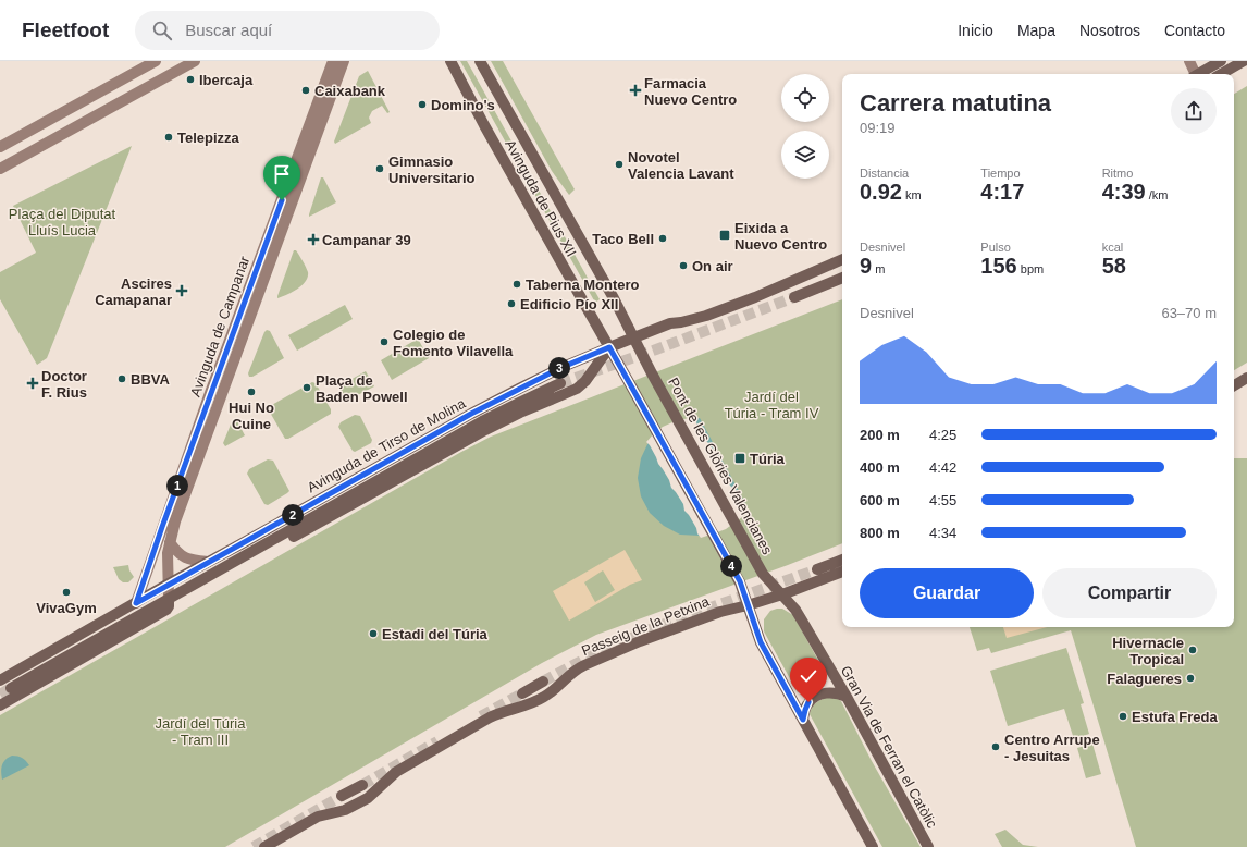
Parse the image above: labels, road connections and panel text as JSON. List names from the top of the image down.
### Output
{
  "streets": {
    "main road": [
      "Avinguda de Pius XII",
      "Avinguda de Campanar",
      "Avinguda de Tirso de Molina",
      "Pont de les Glòries Valencianes",
      "Passeig de la Petxina",
      "Gran Via de Ferran el Catòlic"
    ]
  },
  "crossings": [
    ["Avinguda de Pius XII", "Avinguda de Tirso de Molina"],
    ["Avinguda de Pius XII", "Pont de les Glòries Valencianes"],
    ["Avinguda de Pius XII", "Passeig de la Petxina"],
    ["Avinguda de Campanar", "Avinguda de Tirso de Molina"],
    ["Pont de les Glòries Valencianes", "Passeig de la Petxina"],
    ["Pont de les Glòries Valencianes", "Gran Via de Ferran el Catòlic"],
    ["Passeig de la Petxina", "Gran Via de Ferran el Catòlic"]
  ],
  "parks": ["Plaça del Diputat Lluís Lucia", "Jardí del Túria - Tram IV", "Jardí del Túria - Tram III"],
  "places": {
    "other": [
      "Ibercaja",
      "Caixabank",
      "Domino's",
      "Telepizza",
      "Novotel Valencia Lavant",
      "Gimnasio Universitario",
      "Taco Bell",
      "On air",
      "Taberna Montero",
      "Edificio Pío XII",
      "Colegio de Fomento Vilavella",
      "BBVA",
      "Plaça de Baden Powell",
      "Hui No Cuine",
      "VivaGym",
      "Estadi del Túria",
      "Hivernacle Tropical",
      "Falagueres",
      "Estufa Freda",
      "Centro Arrupe - Jesuitas"
    ],
    "health": [
      "Farmacia Nuevo Centro",
      "Campanar 39",
      "Ascires Camapanar",
      "Doctor F. Rius"
    ],
    "transit": ["Eixida a Nuevo Centro", "Túria"]
  },
  "page": {
    "header": "Fleetfoot",
    "search": "Buscar aquí",
    "nav": [
      "Inicio",
      "Mapa",
      "Nosotros",
      "Contacto"
    ],
    "heading": ["Carrera matutina", "09:19"],
    "stats": [
      ["Distancia", "0.92 km"],
      ["Tiempo", "4:17"],
      ["Ritmo", "4:39 /km"],
      ["Desnivel", "9 m"],
      ["Pulso", "156 bpm"],
      ["kcal", "58"]
    ],
    "chart": ["Desnivel", "63–70 m"],
    "pins": [
      "3",
      "1",
      "2",
      "4"
    ],
    "list": [
      {
        "name": "200 m",
        "note": "4:25"
      },
      {
        "name": "400 m",
        "note": "4:42"
      },
      {
        "name": "600 m",
        "note": "4:55"
      },
      {
        "name": "800 m",
        "note": "4:34"
      }
    ],
    "buttons": ["Guardar", "Compartir"]
  }
}
